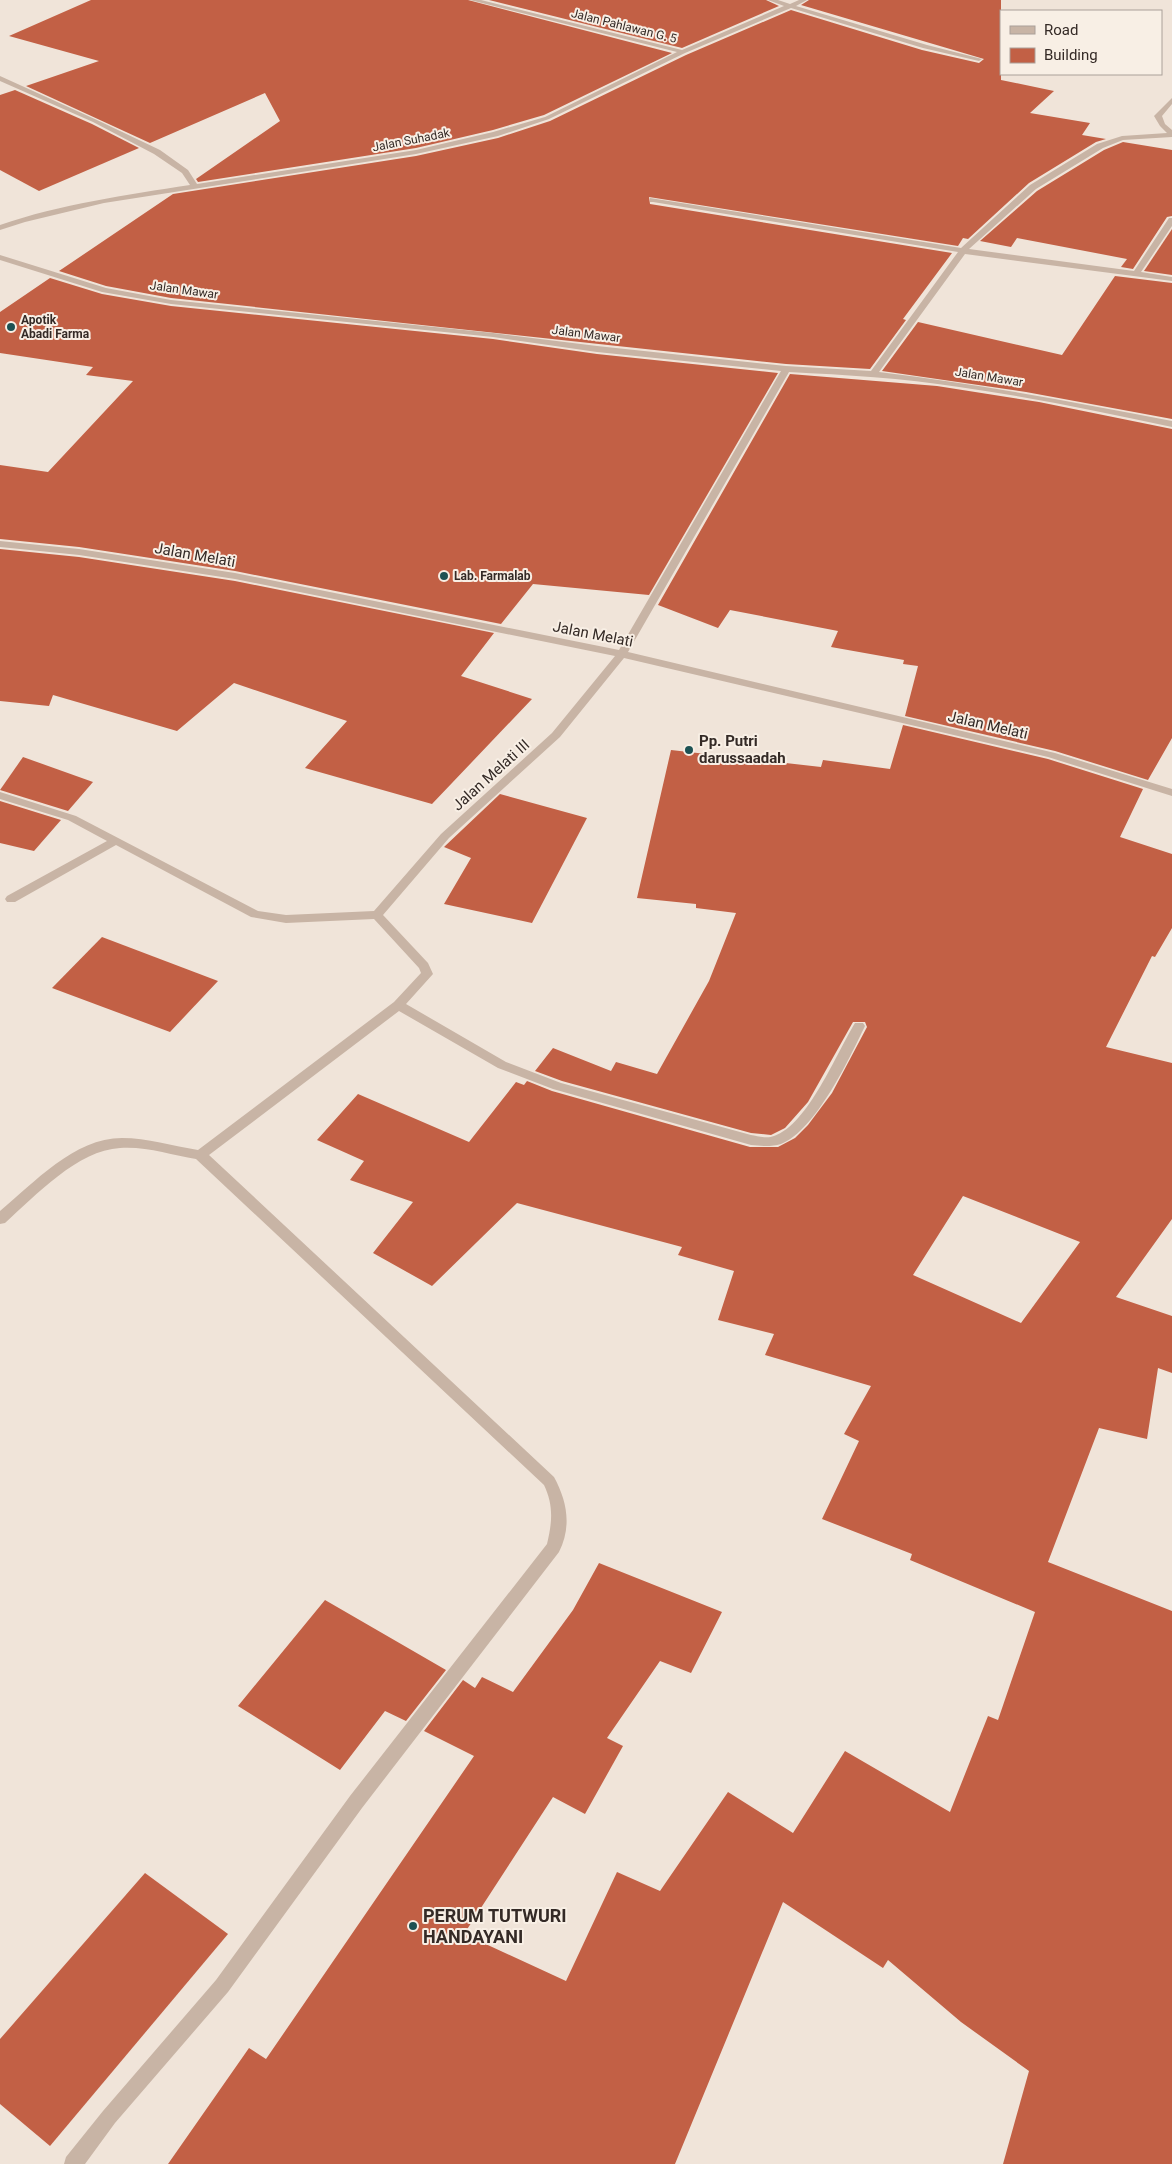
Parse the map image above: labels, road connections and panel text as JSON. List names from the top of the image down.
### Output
{
  "streets": {
    "street": [
      "Jalan Pahlawan G. 5",
      "Jalan Suhadak",
      "Jalan Mawar",
      "Jalan Melati",
      "Jalan Melati III"
    ]
  },
  "crossings": [
    ["Jalan Pahlawan G. 5", "Jalan Suhadak"],
    ["Jalan Mawar", "Jalan Melati III"],
    ["Jalan Melati", "Jalan Melati III"]
  ],
  "places": [
    "Apotik Abadi Farma",
    "Lab. Farmalab",
    "Pp. Putri darussaadah",
    "PERUM TUTWURI HANDAYANI"
  ],
  "legend": ["Road", "Building"]
}
